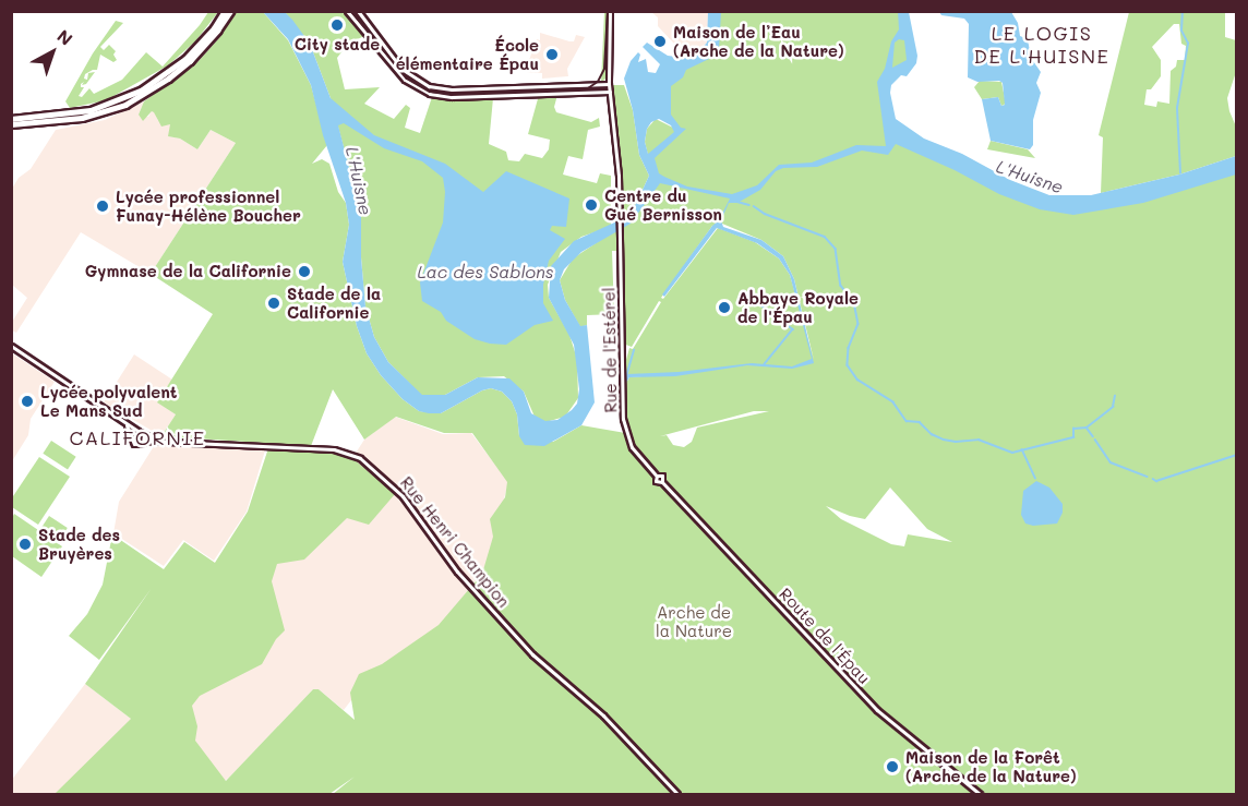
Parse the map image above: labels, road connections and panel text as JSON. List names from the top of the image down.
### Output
{
  "streets": {
    "street": ["Rue de l'Estérel", "Rue Henri Champion", "Route de l'Épau"]
  },
  "crossings": [
    ["Rue de l'Estérel", "Route de l'Épau"]
  ],
  "districts": ["LE LOGIS DE L'HUISNE", "CALIFORNIE"],
  "water": ["L'Huisne", "Lac des Sablons"],
  "parks": ["Arche de la Nature"],
  "places": [
    "City stade",
    "Maison de l’Eau (Arche de la Nature)",
    "École élémentaire Épau",
    "Centre du Gué Bernisson",
    "Lycée professionnel Funay-Hélène Boucher",
    "Gymnase de la Californie",
    "Stade de la Californie",
    "Abbaye Royale de l'Épau",
    "Lycée polyvalent Le Mans Sud",
    "Stade des Bruyères",
    "Maison de la Forêt (Arche de la Nature)"
  ],
  "north": "top right"
}
